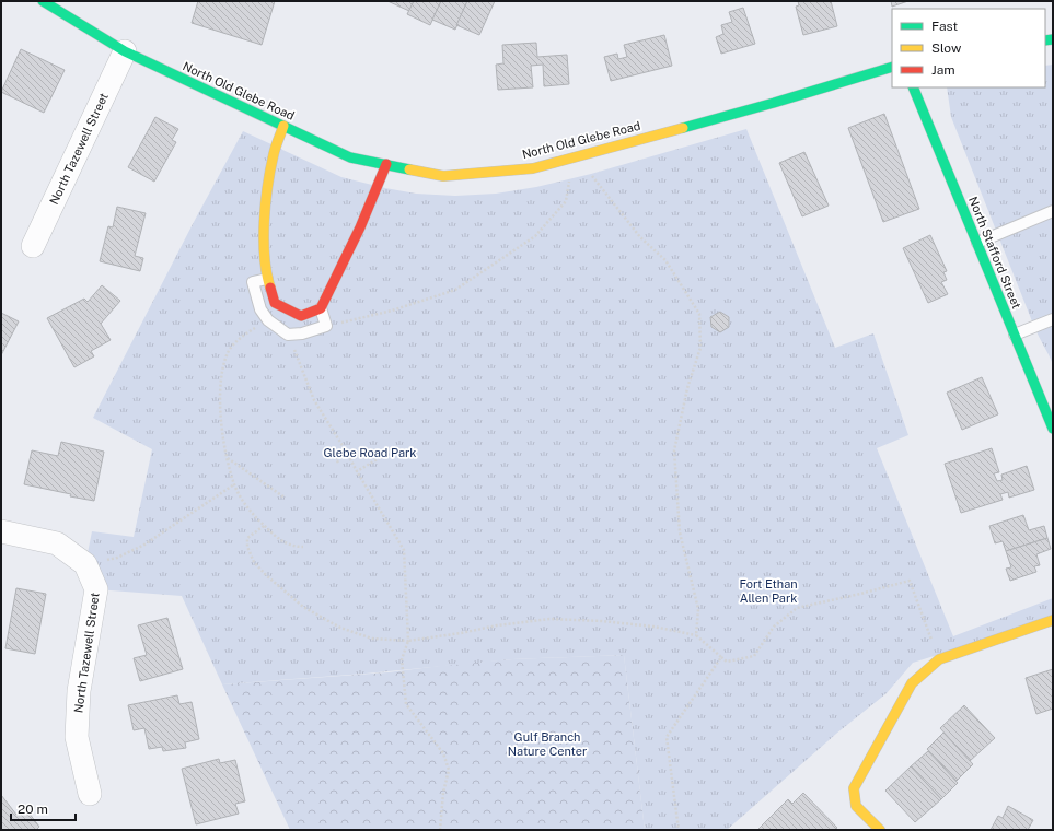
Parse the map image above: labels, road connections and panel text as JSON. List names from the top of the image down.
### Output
{
  "streets": {
    "street": ["North Old Glebe Road", "North Tazewell Street", "North Stafford Street"]
  },
  "crossings": [
    ["North Old Glebe Road", "North Tazewell Street"]
  ],
  "parks": ["Glebe Road Park", "Fort Ethan Allen Park", "Gulf Branch Nature Center"],
  "legend": ["Fast", "Slow", "Jam"],
  "scale_bar": "20 m"
}
